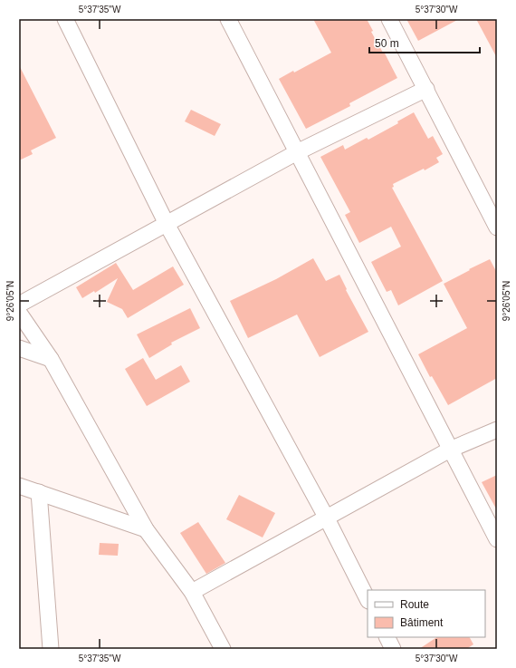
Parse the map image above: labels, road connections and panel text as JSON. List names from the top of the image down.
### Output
{
  "legend": ["Route", "Bâtiment"],
  "scale_bar": "50 m",
  "coordinates": ["5°37'35\"W", "5°37'30\"W", "9°26'05\"N"]
}
